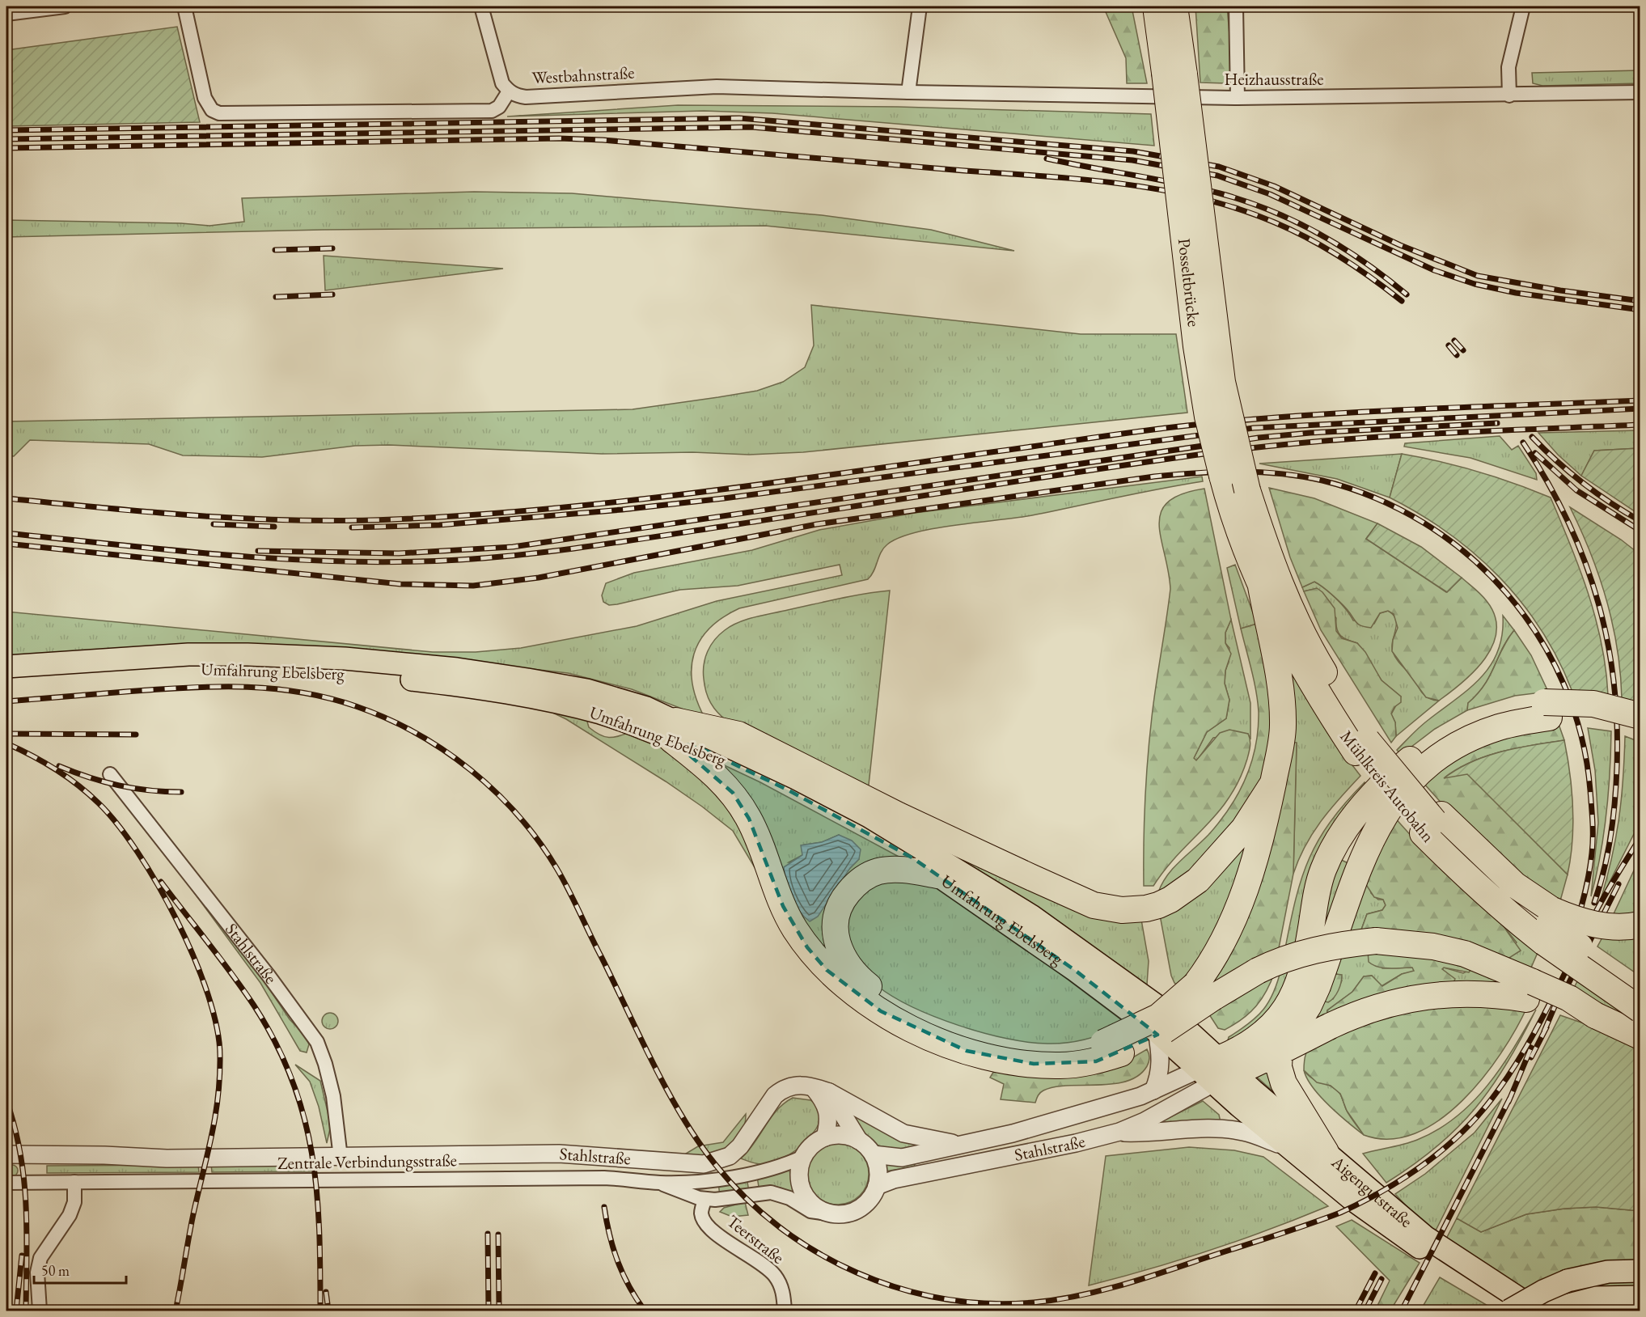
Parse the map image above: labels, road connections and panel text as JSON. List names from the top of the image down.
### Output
{
  "streets": {
    "highway": ["Posseltbrücke", "Mühlkreis Autobahn"],
    "main road": ["Umfahrung Ebelsberg", "Aigengutstraße"],
    "street": [
      "Westbahnstraße",
      "Heizhausstraße",
      "Stahlstraße",
      "Zentrale Verbindungsstraße",
      "Teerstraße"
    ]
  },
  "crossings": [
    ["Westbahnstraße", "Heizhausstraße"],
    ["Posseltbrücke", "Mühlkreis Autobahn"],
    ["Umfahrung Ebelsberg", "Stahlstraße"],
    ["Umfahrung Ebelsberg", "Aigengutstraße"],
    ["Stahlstraße", "Aigengutstraße"]
  ],
  "scale_bar": "50 m"
}
